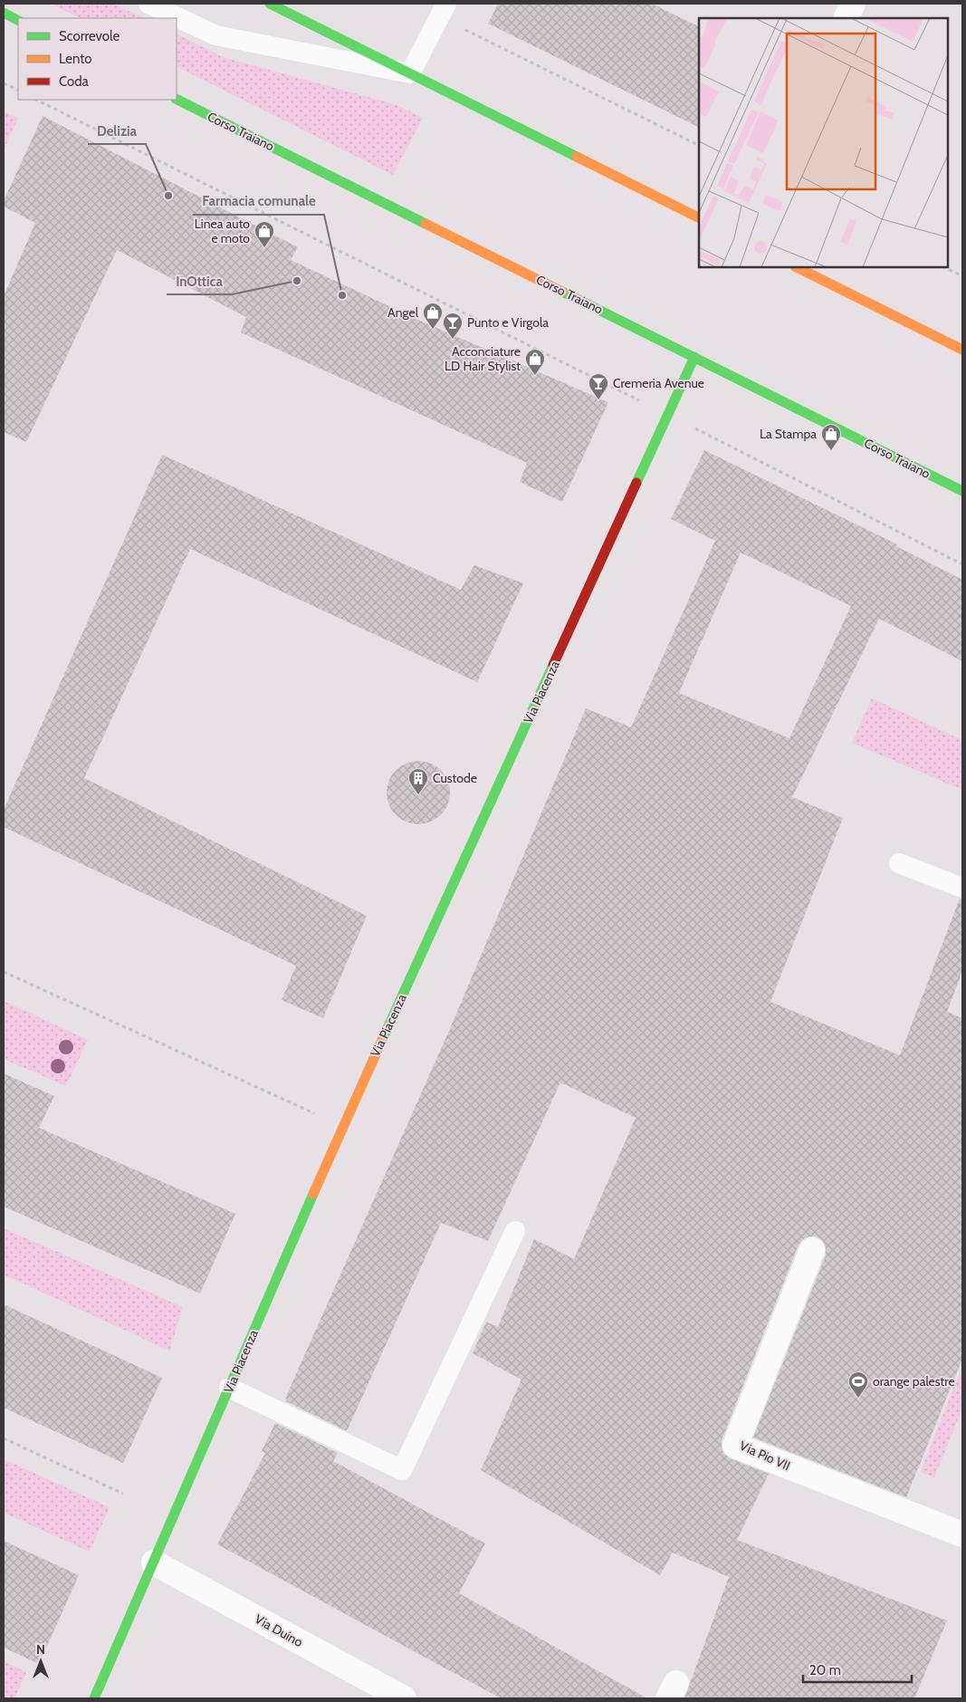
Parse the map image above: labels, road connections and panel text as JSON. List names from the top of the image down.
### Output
{
  "streets": {
    "main road": ["Corso Traiano", "Via Piacenza"],
    "street": ["Via Pio VII", "Via Duino"]
  },
  "crossings": [
    ["Corso Traiano", "Via Piacenza"],
    ["Via Piacenza", "Via Duino"]
  ],
  "places": {
    "other": ["Delizia", "InOttica", "Farmacia comunale"],
    "shop": [
      "Linea auto e moto",
      "Angel",
      "Acconciature LD Hair Stylist",
      "La Stampa"
    ],
    "bar": ["Punto e Virgola", "Cremeria Avenue"],
    "building": ["Custode"],
    "sports": ["orange palestre"]
  },
  "legend": ["Scorrevole", "Lento", "Coda"],
  "scale_bar": "20 m",
  "north": "top"
}
